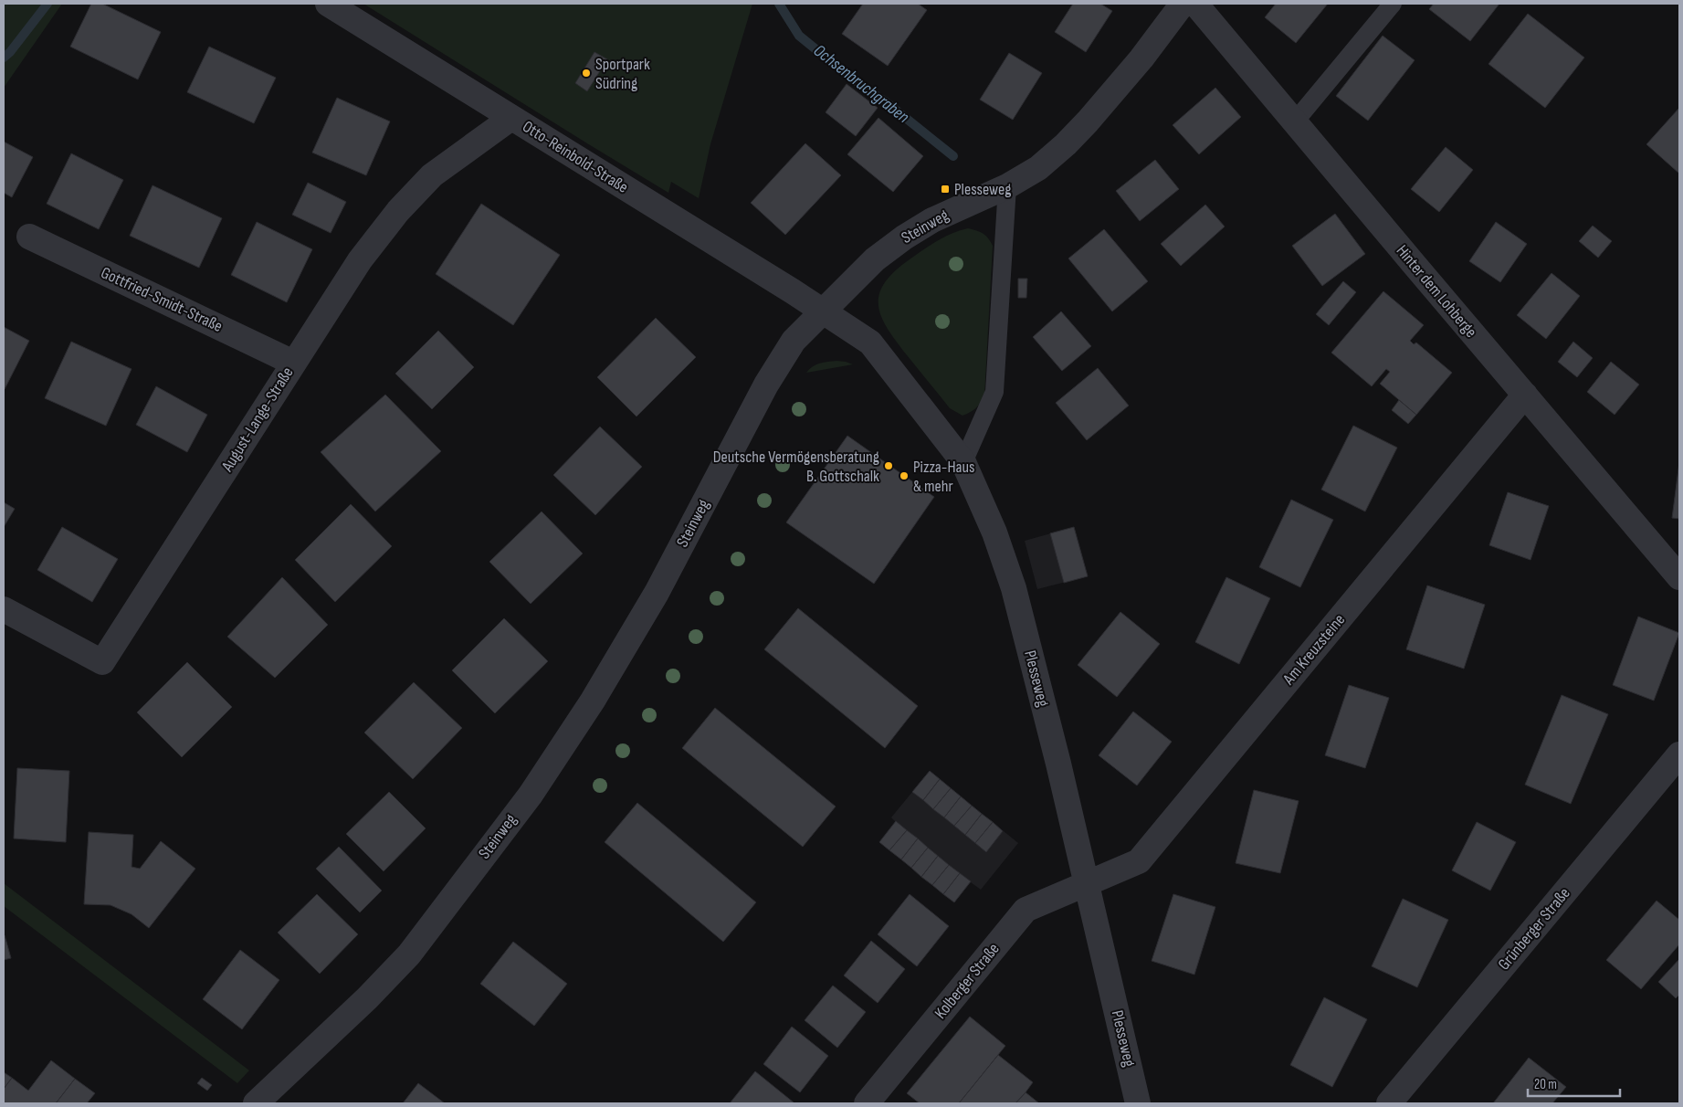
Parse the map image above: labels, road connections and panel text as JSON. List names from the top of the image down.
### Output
{
  "streets": {
    "street": [
      "Otto-Reinbold-Straße",
      "Steinweg",
      "Hinter dem Lohberge",
      "Gottfried-Smidt-Straße",
      "August-Lange-Straße",
      "Am Kreuzsteine",
      "Plesseweg",
      "Grünberger Straße",
      "Kolberger Straße"
    ]
  },
  "crossings": [
    ["Otto-Reinbold-Straße", "Steinweg"],
    ["Otto-Reinbold-Straße", "August-Lange-Straße"],
    ["Otto-Reinbold-Straße", "Plesseweg"],
    ["Steinweg", "Plesseweg"],
    ["Hinter dem Lohberge", "Am Kreuzsteine"],
    ["Gottfried-Smidt-Straße", "August-Lange-Straße"],
    ["Am Kreuzsteine", "Plesseweg"],
    ["Am Kreuzsteine", "Kolberger Straße"],
    ["Plesseweg", "Kolberger Straße"]
  ],
  "water": ["Ochsenbruchgraben"],
  "places": {
    "other": ["Sportpark Südring", "Deutsche Vermögensberatung B. Gottschalk", "Pizza-Haus & mehr"],
    "transit": ["Plesseweg"]
  },
  "scale_bar": "20 m"
}
